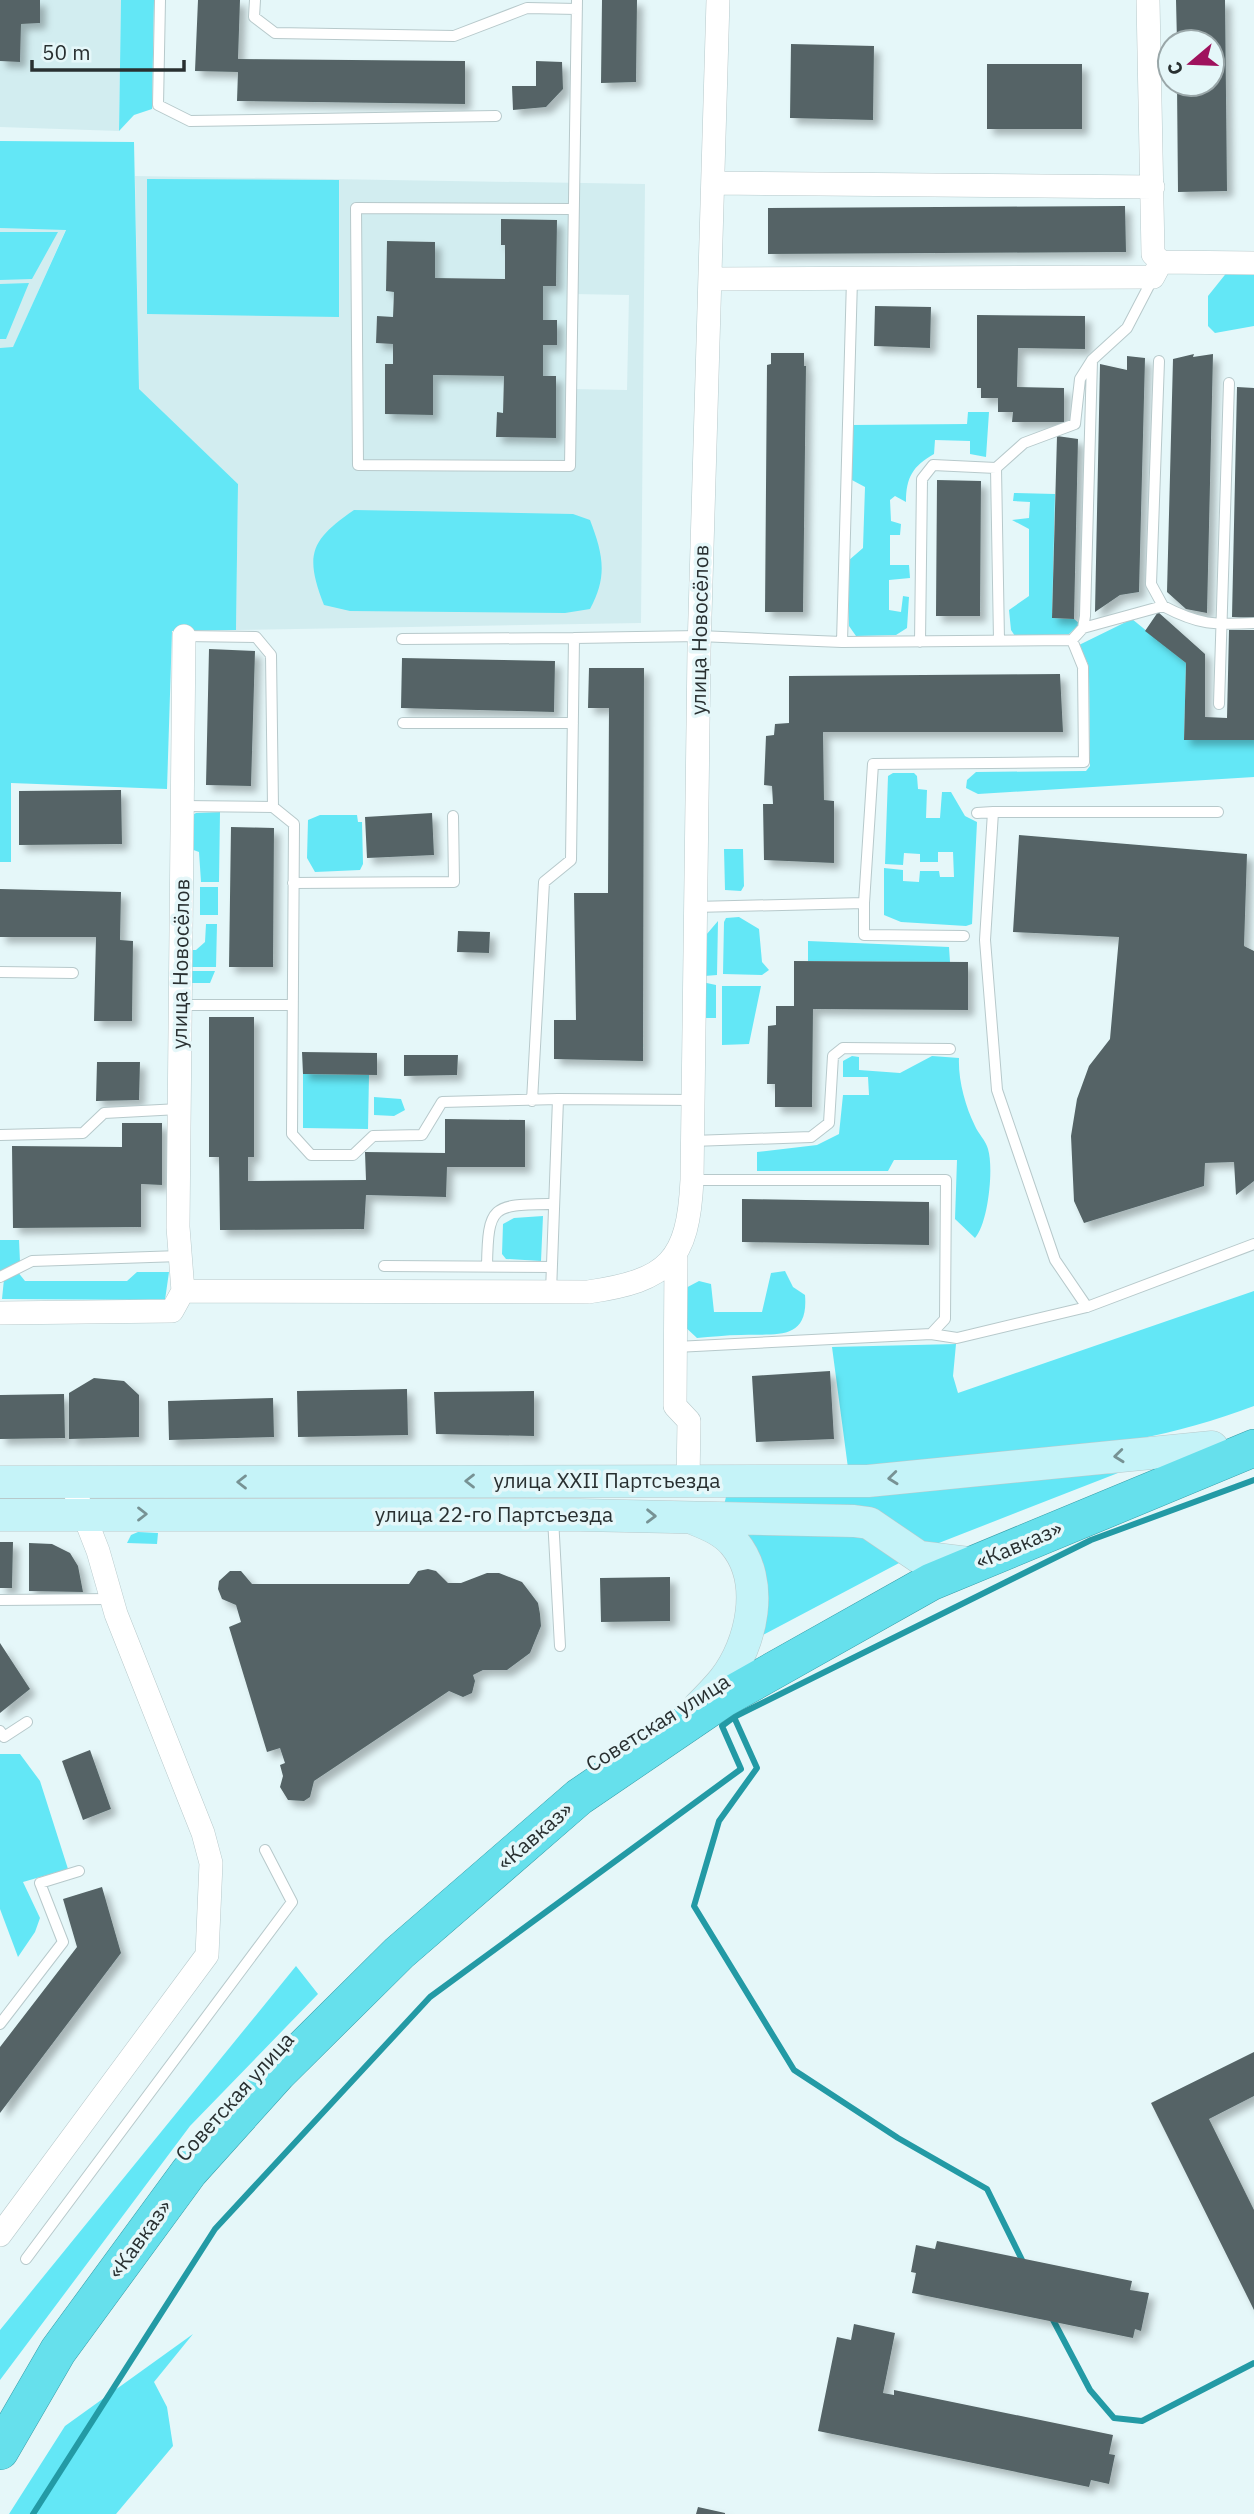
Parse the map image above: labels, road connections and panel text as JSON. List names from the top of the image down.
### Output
{
  "streets": {
    "highway": ["«Кавказ»", "Советская улица"],
    "main road": ["улица XXII Партсъезда", "улица 22-го Партсъезда"],
    "street": ["улица Новосёлов"]
  },
  "crossings": [
    ["улица XXII Партсъезда", "Советская улица"],
    ["улица 22-го Партсъезда", "«Кавказ»"],
    ["улица 22-го Партсъезда", "Советская улица"]
  ],
  "one_way": ["улица XXII Партсъезда", "улица 22-го Партсъезда"],
  "scale_bar": "50 m",
  "north": "left"
}
